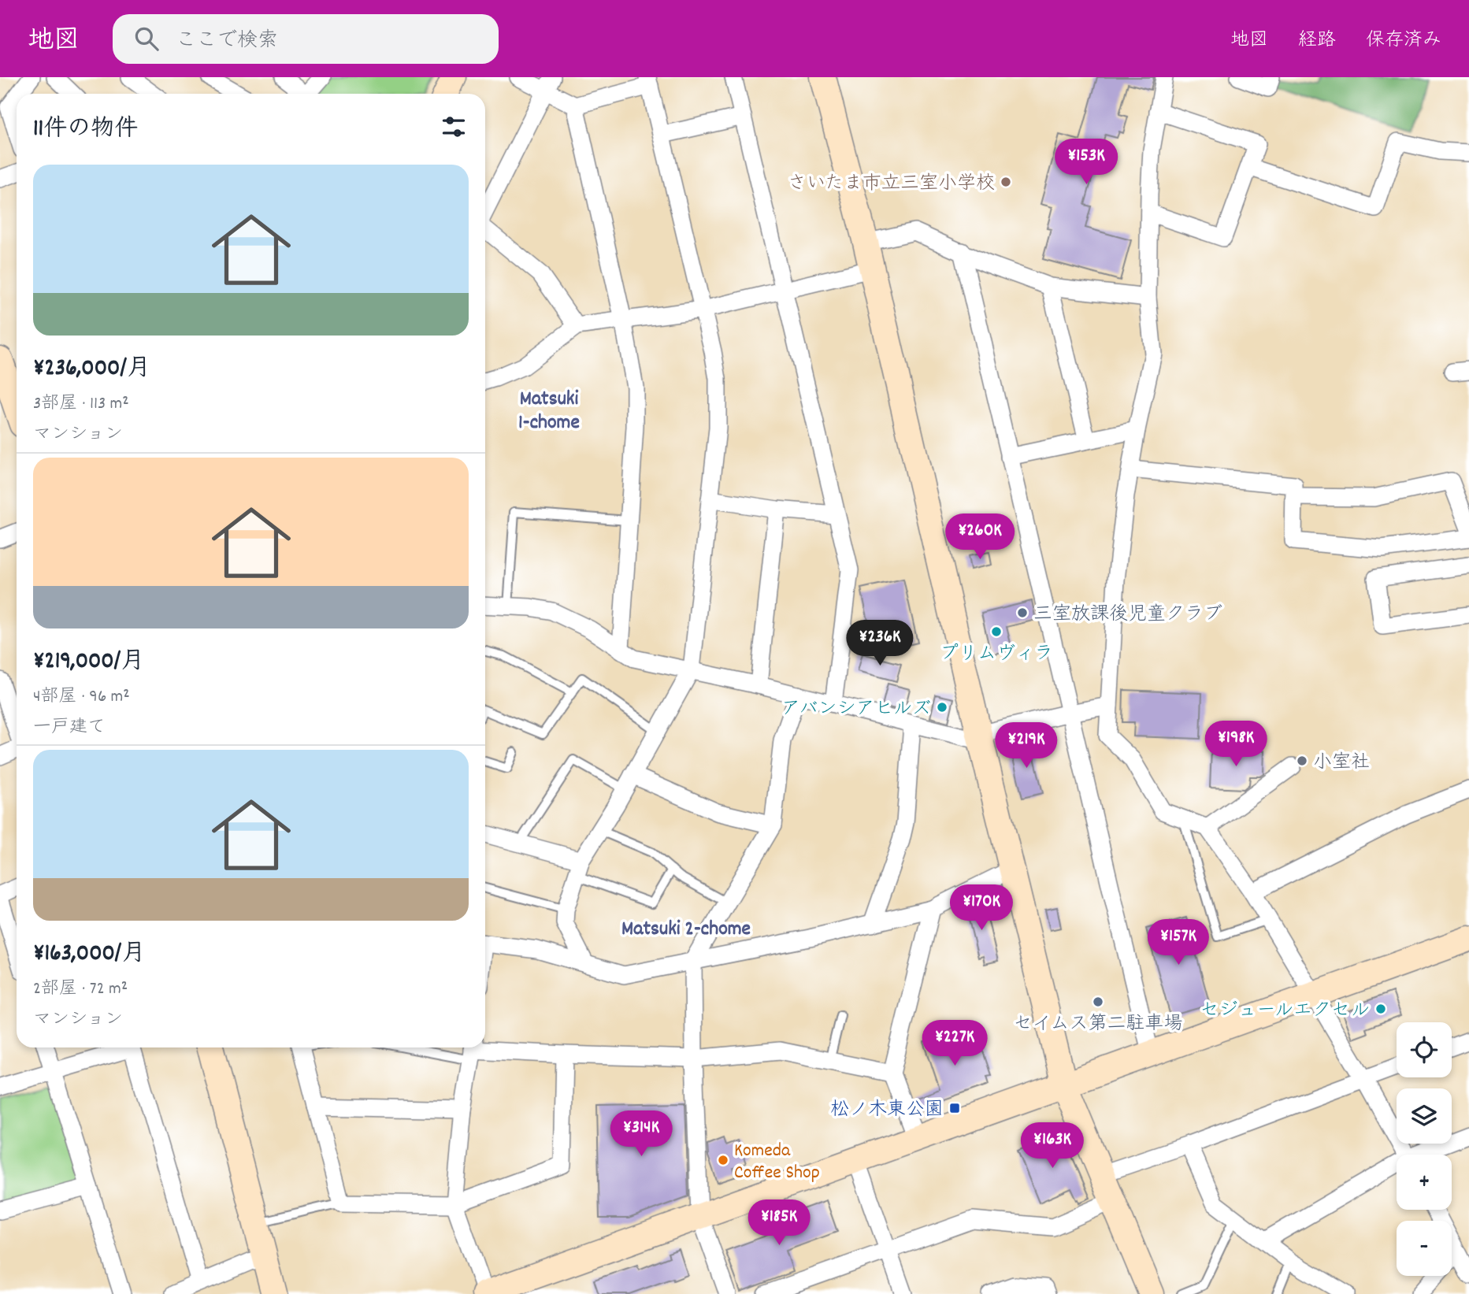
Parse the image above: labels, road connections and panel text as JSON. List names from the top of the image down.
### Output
{
  "districts": ["Matsuki 1-chome", "Matsuki 2-chome"],
  "places": {
    "other": [
      "さいたま市立三室小学校",
      "三室放課後児童クラブ",
      "プリムヴィラ",
      "アバンシアヒルズ",
      "小室社",
      "セイムス第二駐車場",
      "セジュールエクセル",
      "Komeda Coffee Shop"
    ],
    "transit": ["松ノ木東公園"]
  },
  "page": {
    "header": "地図",
    "search": "ここで検索",
    "nav": ["地図", "経路", "保存済み"],
    "heading": "11件の物件",
    "price": [
      "¥153K",
      "¥260K",
      "¥236K",
      "¥198K",
      "¥219K",
      "¥170K",
      "¥157K",
      "¥227K",
      "¥314K",
      "¥163K",
      "¥185K"
    ],
    "list": [
      {
        "name": "¥236,000/月",
        "note": "3部屋 · 113 m² · マンション"
      },
      {
        "name": "¥219,000/月",
        "note": "4部屋 · 96 m² · 一戸建て"
      },
      {
        "name": "¥163,000/月",
        "note": "2部屋 · 72 m² · マンション"
      }
    ],
    "map_buttons": ["+", "−"]
  }
}
